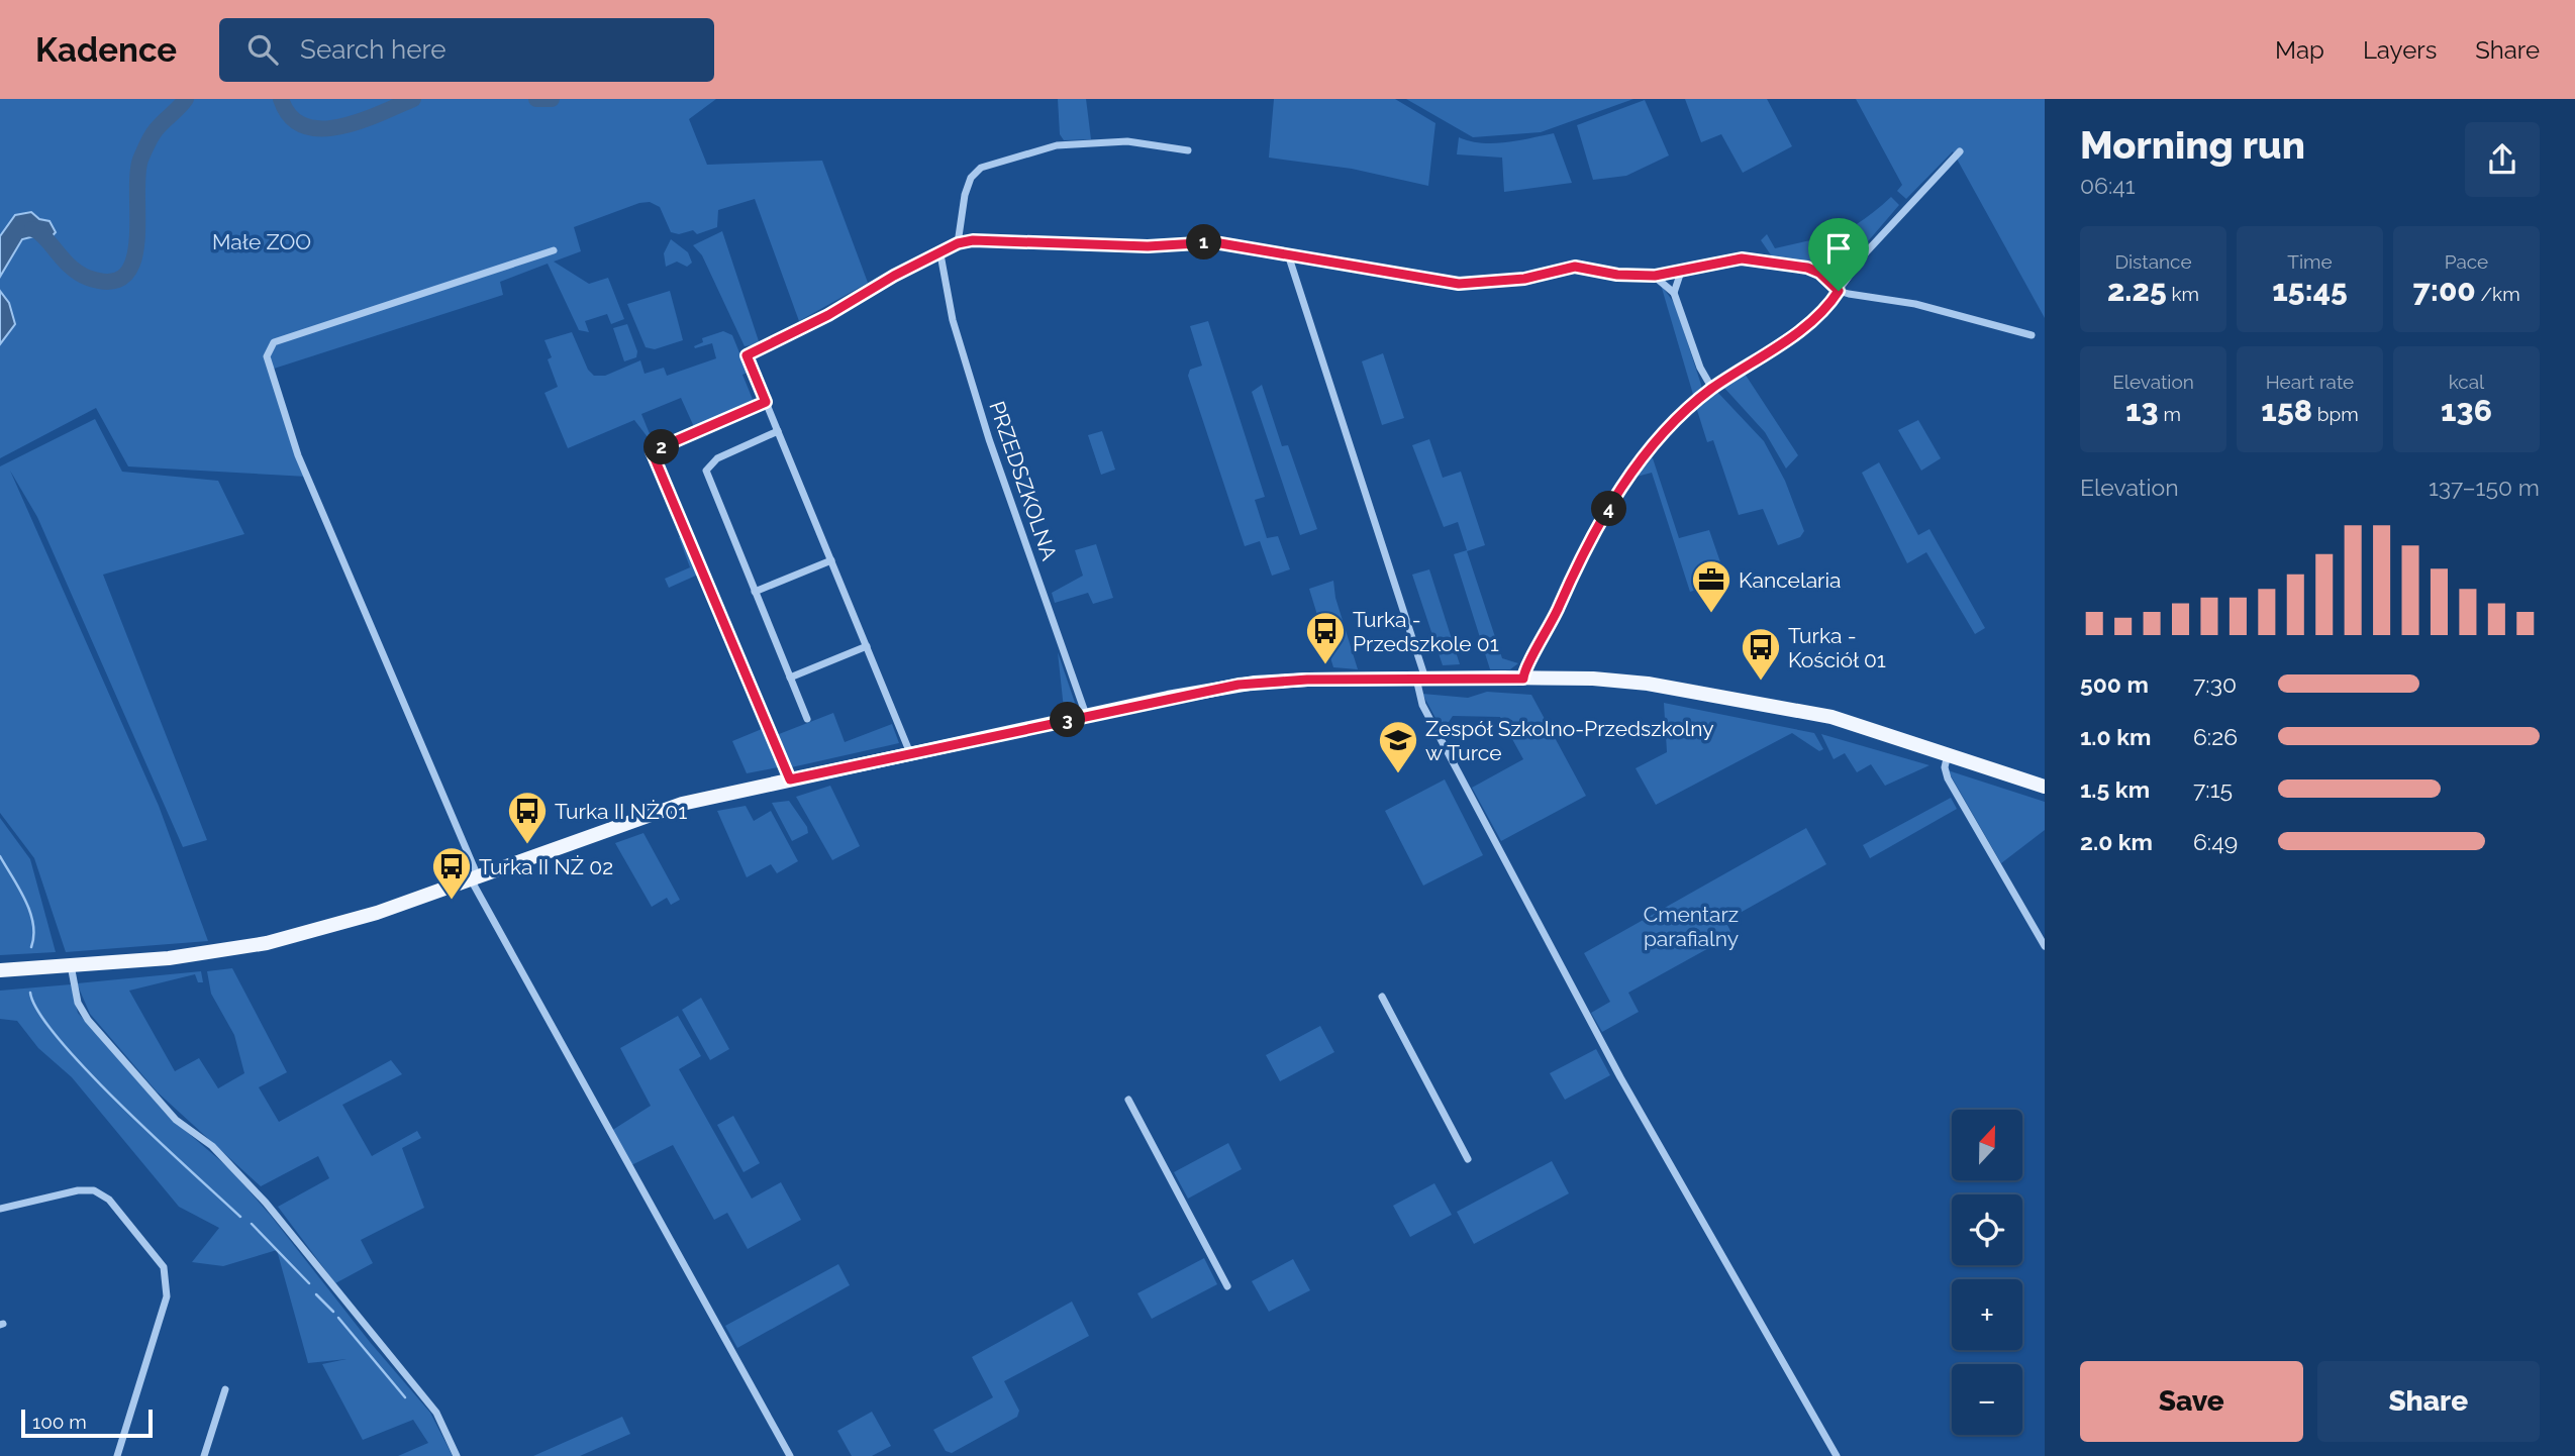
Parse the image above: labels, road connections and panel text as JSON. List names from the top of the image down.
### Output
{
  "streets": {
    "street": ["PRZEDSZKOLNA"]
  },
  "parks": ["Małe ZOO", "Cmentarz parafialny"],
  "places": {
    "office": ["Kancelaria"],
    "bus stop": [
      "Turka - Przedszkole 01",
      "Turka - Kościół 01",
      "Turka II NŻ 01",
      "Turka II NŻ 02"
    ],
    "school or university": ["Zespół Szkolno-Przedszkolny w Turce"]
  },
  "scale_bar": "100 m",
  "north": "top",
  "page": {
    "header": "Kadence",
    "search": "Search here",
    "nav": ["Map", "Layers", "Share"],
    "heading": ["Morning run", "06:41"],
    "stats": [
      ["Distance", "2.25 km"],
      ["Time", "15:45"],
      ["Pace", "7:00 /km"],
      ["Elevation", "13 m"],
      ["Heart rate", "158 bpm"],
      ["kcal", "136"]
    ],
    "pins": [
      "1",
      "2",
      "4",
      "3"
    ],
    "chart": ["Elevation", "137–150 m"],
    "list": [
      {
        "name": "500 m",
        "note": "7:30"
      },
      {
        "name": "1.0 km",
        "note": "6:26"
      },
      {
        "name": "1.5 km",
        "note": "7:15"
      },
      {
        "name": "2.0 km",
        "note": "6:49"
      }
    ],
    "map_buttons": ["+", "−"],
    "buttons": ["Save", "Share"],
    "scale": "100 m"
  }
}
